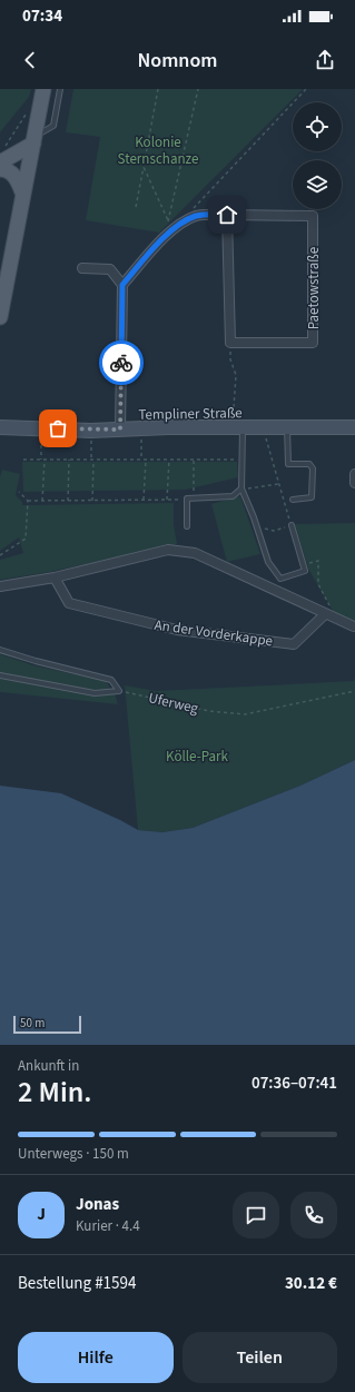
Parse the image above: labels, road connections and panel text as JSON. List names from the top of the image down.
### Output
{
  "streets": {
    "street": ["Paetowstraße", "Templiner Straße", "An der Vorderkappe"],
    "path": ["Uferweg"]
  },
  "parks": ["Kolonie Sternschanze", "Kölle-Park"],
  "scale_bar": "50 m",
  "page": {
    "status": "07:34",
    "header": "Nomnom",
    "scale": "50 m",
    "heading": ["2 Min.", "Ankunft in", "07:36–07:41"],
    "panel": [
      "Jonas",
      "Kurier · 4.4",
      "Bestellung #1594",
      "30.12 €"
    ],
    "bar": "Unterwegs · 150 m",
    "round": "J",
    "buttons": ["Hilfe", "Teilen"]
  }
}
